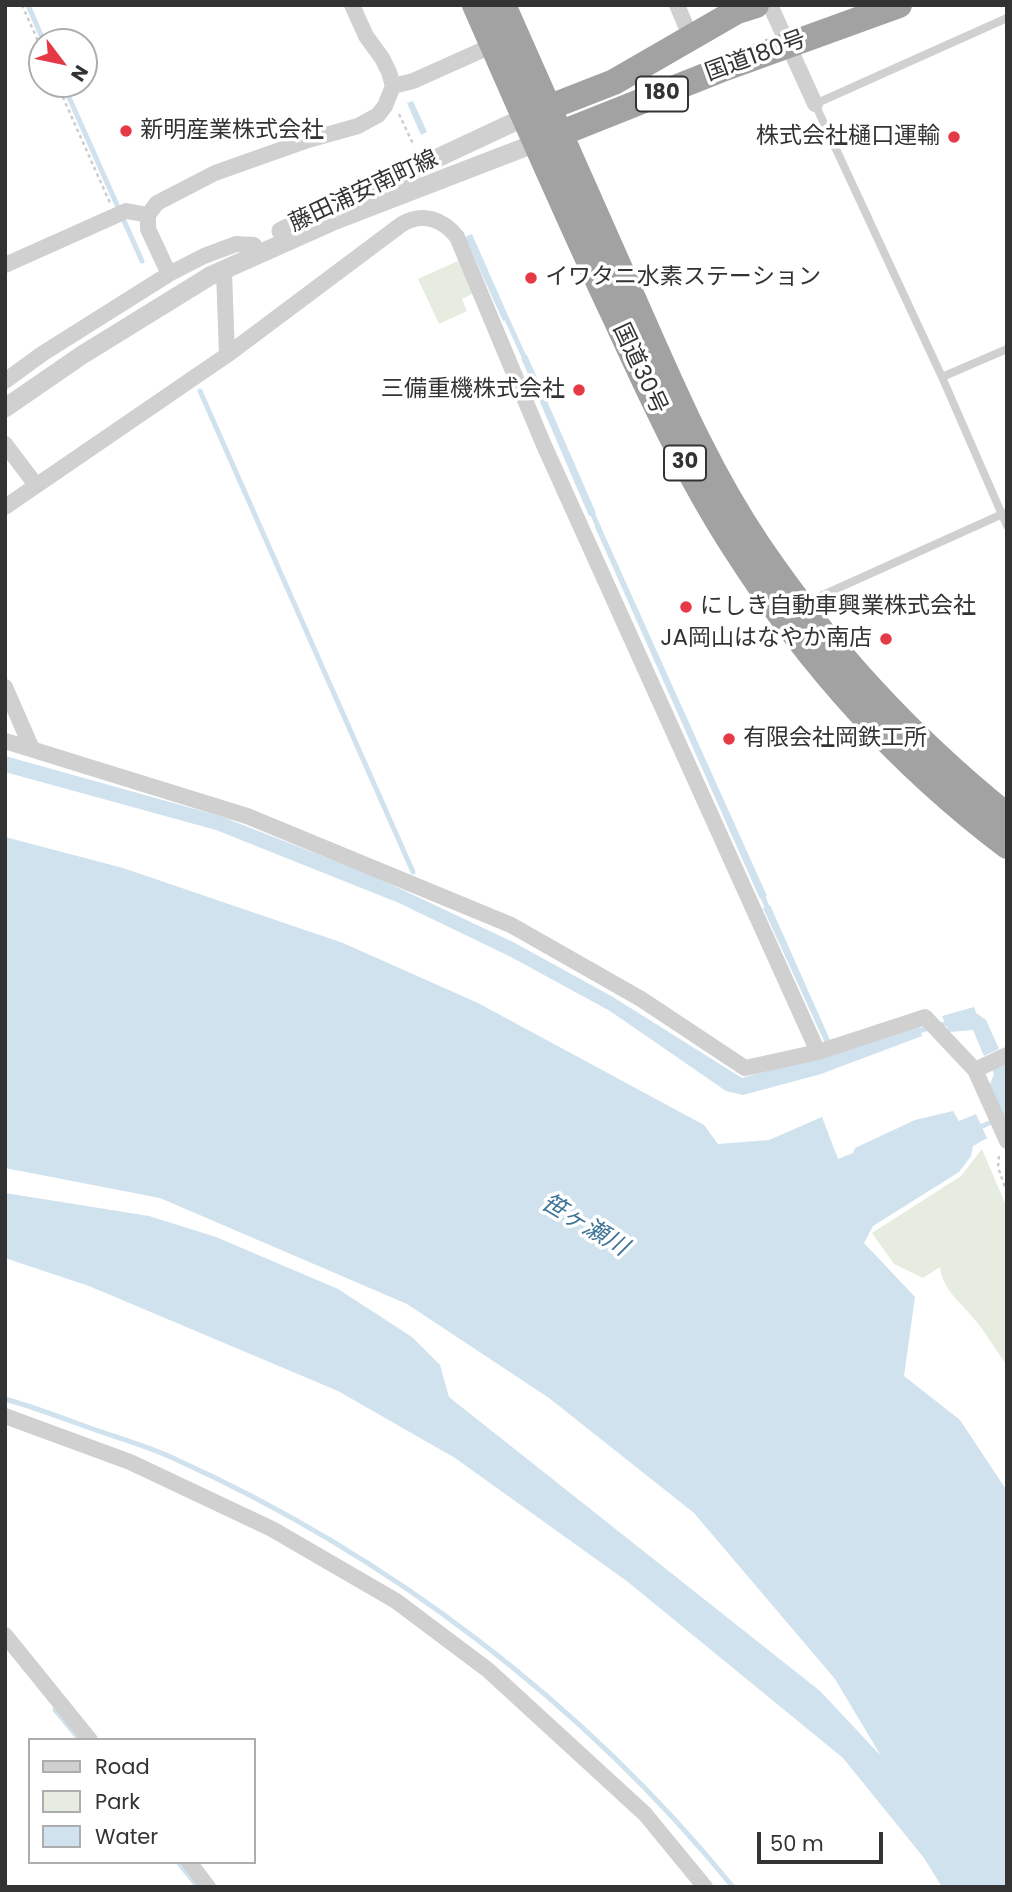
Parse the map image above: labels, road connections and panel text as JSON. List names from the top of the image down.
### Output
{
  "streets": {
    "highway": [
      "国道180号",
      "180",
      "国道30号",
      "30"
    ],
    "street": ["藤田浦安南町線"]
  },
  "crossings": [
    ["国道180号", "藤田浦安南町線"],
    ["国道180号", "国道30号"],
    ["藤田浦安南町線", "国道30号"]
  ],
  "water": ["笹ヶ瀬川"],
  "places": [
    "新明産業株式会社",
    "株式会社樋口運輸",
    "イワタニ水素ステーション",
    "三備重機株式会社",
    "にしき自動車興業株式会社",
    "JA岡山はなやか南店",
    "有限会社岡鉄工所"
  ],
  "legend": ["Road", "Park", "Water"],
  "scale_bar": "50 m",
  "north": "bottom right"
}
